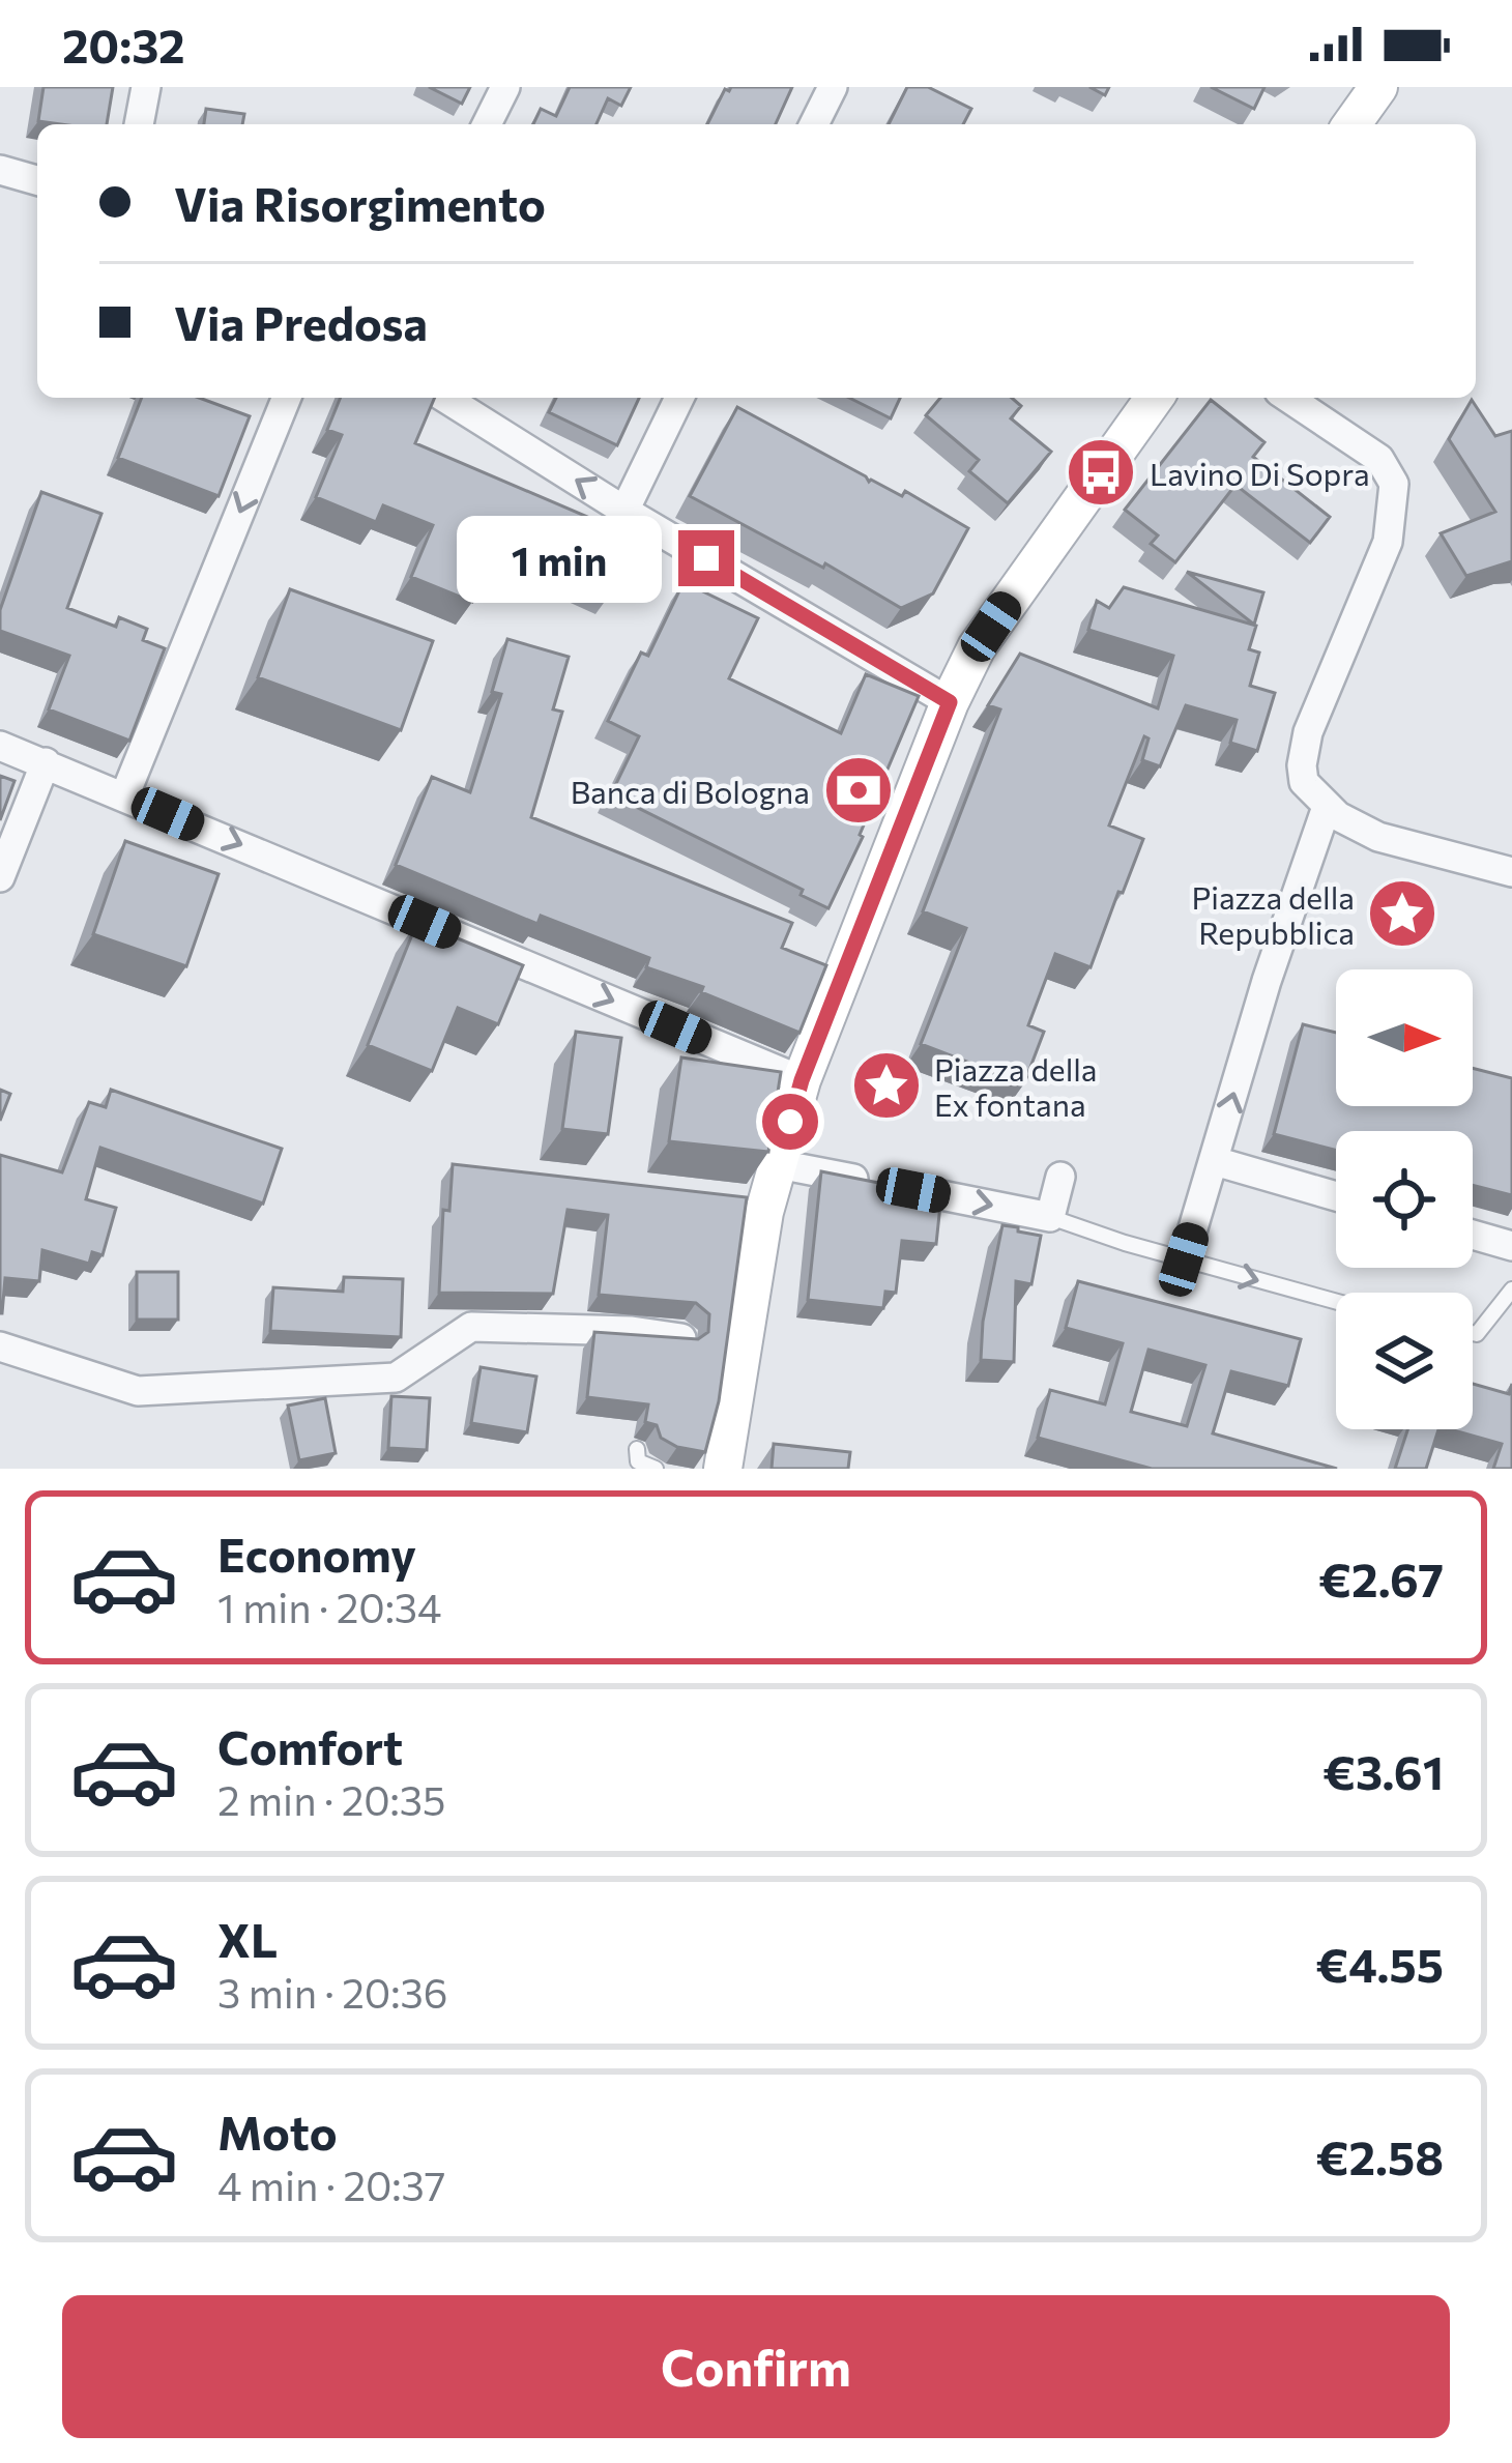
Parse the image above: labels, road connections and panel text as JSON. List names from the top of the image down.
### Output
{
  "places": {
    "bus stop": ["Lavino Di Sopra"],
    "bank": ["Banca di Bologna"],
    "place": ["Piazza della Repubblica", "Piazza della Ex fontana"]
  },
  "north": "right",
  "page": {
    "status": "20:32",
    "banner": ["Via Risorgimento", "Via Predosa"],
    "bubble": "1 min",
    "list": [
      {
        "name": "Economy",
        "note": "1 min · 20:34",
        "value": "€2.67"
      },
      {
        "name": "Comfort",
        "note": "2 min · 20:35",
        "value": "€3.61"
      },
      {
        "name": "XL",
        "note": "3 min · 20:36",
        "value": "€4.55"
      },
      {
        "name": "Moto",
        "note": "4 min · 20:37",
        "value": "€2.58"
      }
    ],
    "buttons": "Confirm"
  }
}
